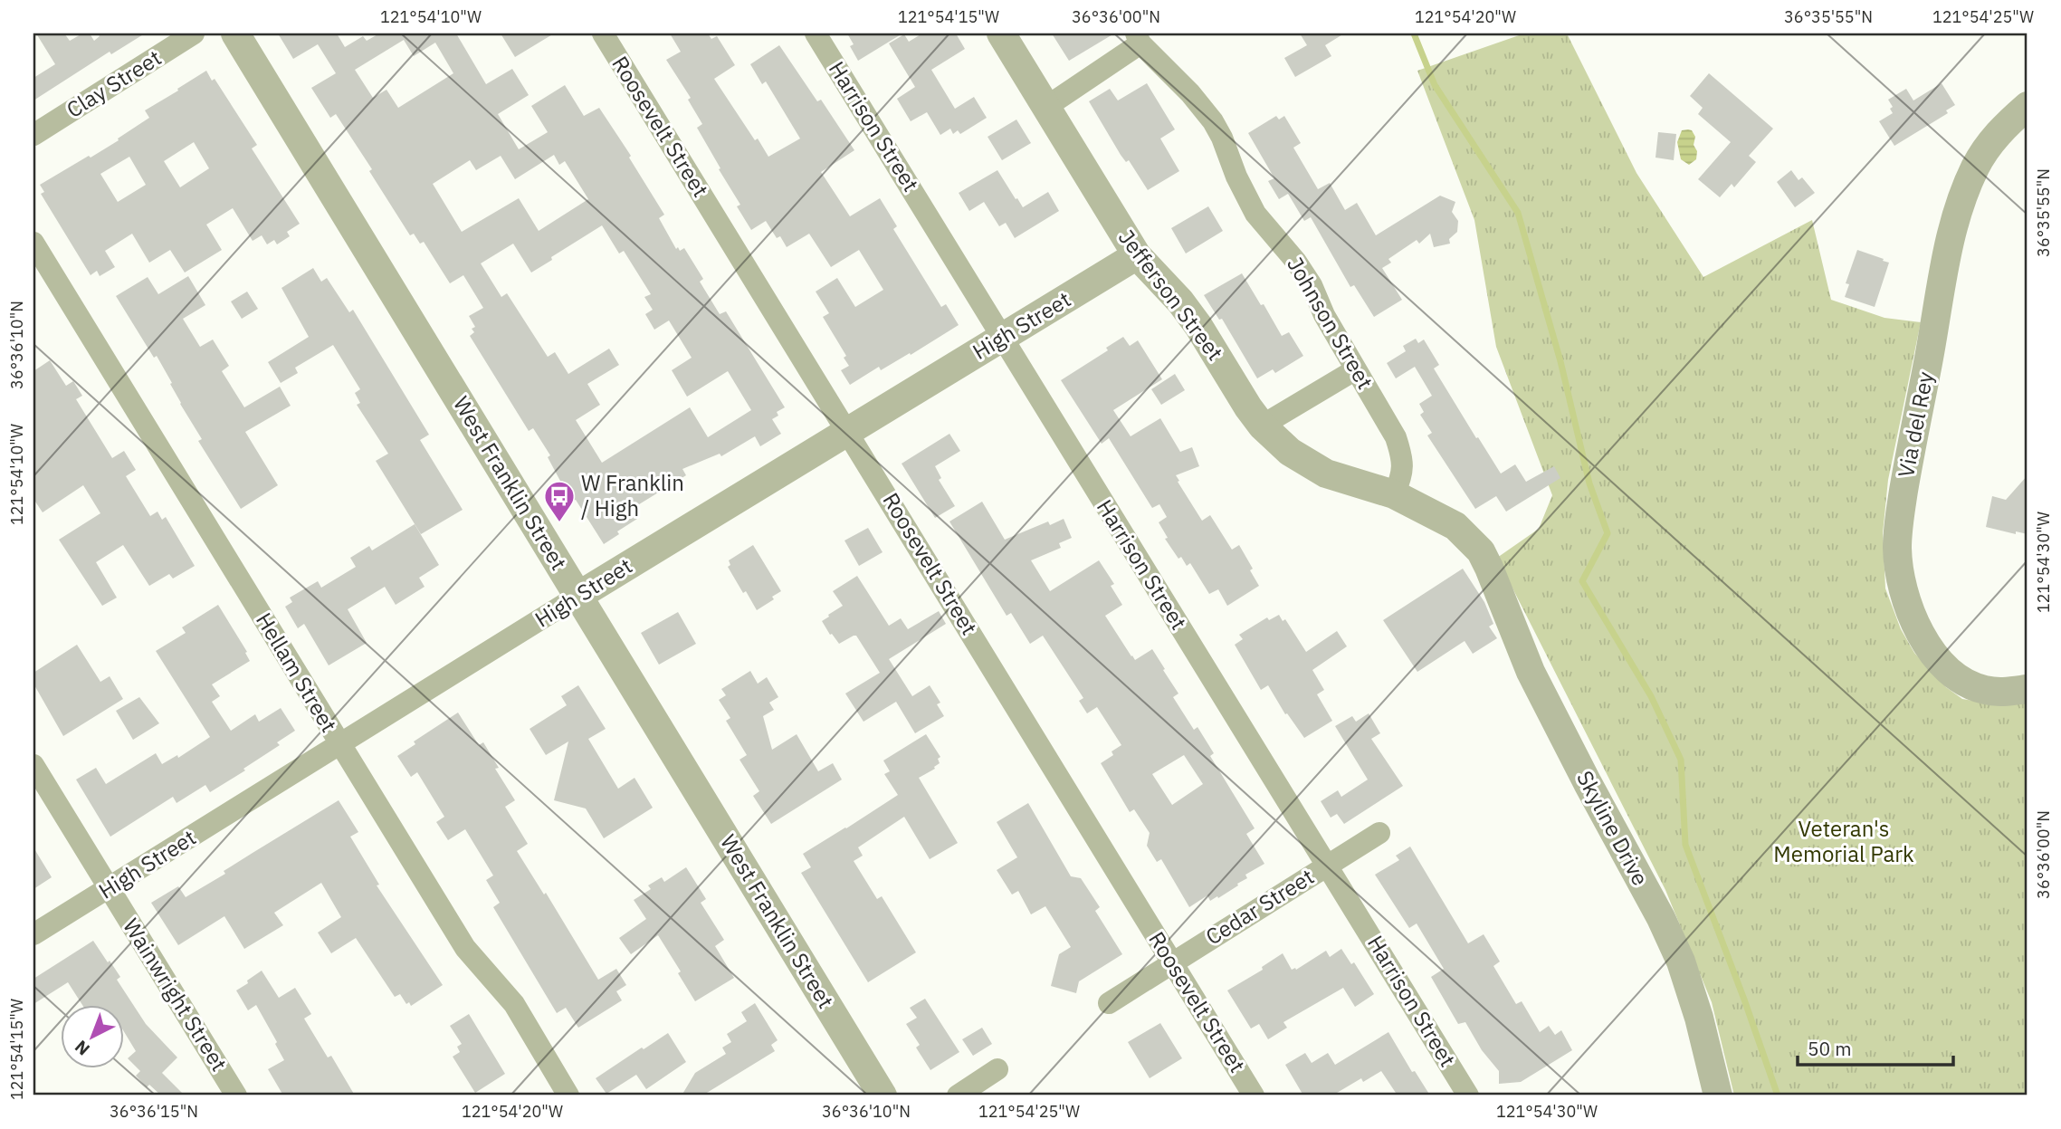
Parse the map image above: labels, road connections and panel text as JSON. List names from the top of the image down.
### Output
{
  "streets": {
    "street": [
      "Clay Street",
      "Roosevelt Street",
      "Harrison Street",
      "Jefferson Street",
      "Johnson Street",
      "High Street",
      "Via del Rey",
      "West Franklin Street",
      "Hellam Street",
      "Skyline Drive",
      "Cedar Street",
      "Wainwright Street"
    ]
  },
  "crossings": [
    ["Roosevelt Street", "High Street"],
    ["Roosevelt Street", "Cedar Street"],
    ["Harrison Street", "High Street"],
    ["Harrison Street", "Cedar Street"],
    ["Jefferson Street", "Johnson Street"],
    ["Jefferson Street", "High Street"],
    ["Jefferson Street", "Skyline Drive"],
    ["Johnson Street", "Skyline Drive"],
    ["High Street", "West Franklin Street"],
    ["High Street", "Hellam Street"],
    ["High Street", "Wainwright Street"]
  ],
  "parks": ["Veteran's Memorial Park"],
  "places": {
    "bus stop": ["W Franklin / High"]
  },
  "scale_bar": "50 m",
  "north": "bottom left",
  "coordinates": [
    "121°54'10\"W",
    "121°54'15\"W",
    "36°36'00\"N",
    "121°54'20\"W",
    "36°35'55\"N",
    "121°54'25\"W",
    "36°36'10\"N",
    "121°54'30\"W",
    "36°36'15\"N"
  ]
}
